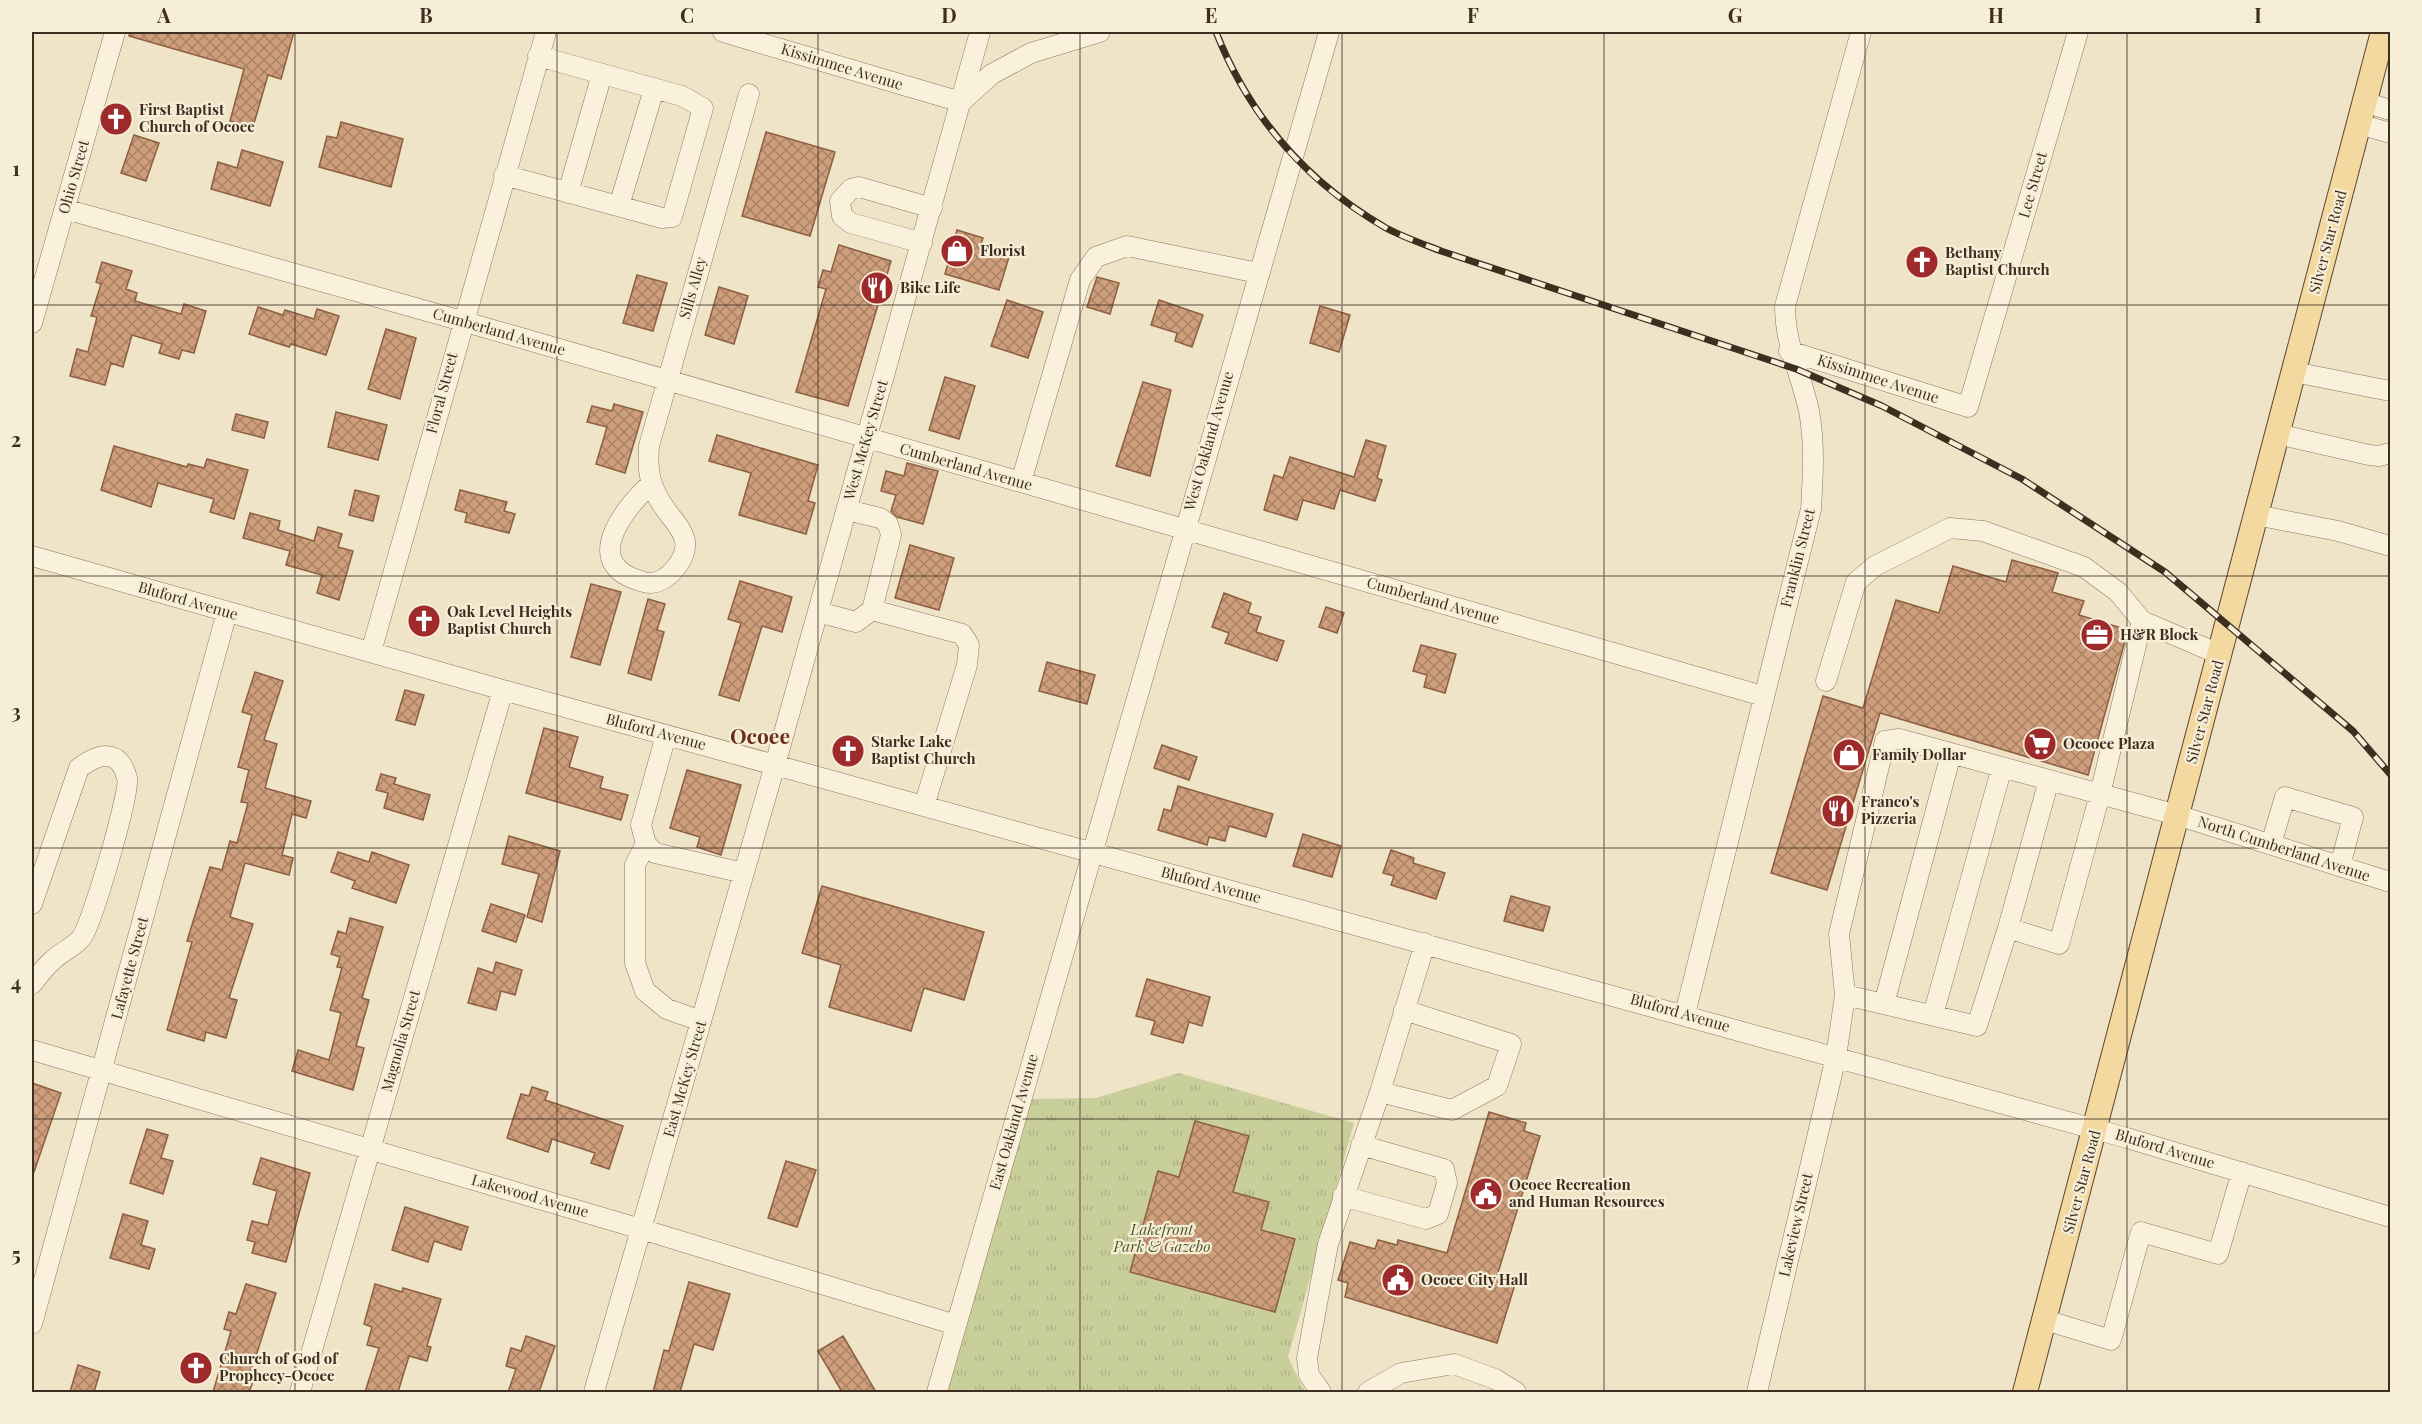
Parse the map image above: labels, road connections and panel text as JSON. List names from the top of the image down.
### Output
{
  "streets": {
    "main road": ["Silver Star Road"],
    "street": [
      "Kissimmee Avenue",
      "Ohio Street",
      "Lee Street",
      "Sills Alley",
      "Cumberland Avenue",
      "Floral Street",
      "West McKey Street",
      "West Oakland Avenue",
      "Franklin Street",
      "Bluford Avenue",
      "North Cumberland Avenue",
      "Lafayette Street",
      "Magnolia Street",
      "East McKey Street",
      "East Oakland Avenue",
      "Lakewood Avenue",
      "Lakeview Street"
    ]
  },
  "crossings": [
    ["Kissimmee Avenue", "Lee Street"],
    ["Kissimmee Avenue", "West McKey Street"],
    ["Kissimmee Avenue", "Franklin Street"],
    ["Ohio Street", "Cumberland Avenue"],
    ["Silver Star Road", "Bluford Avenue"],
    ["Silver Star Road", "North Cumberland Avenue"],
    ["Sills Alley", "Cumberland Avenue"],
    ["Cumberland Avenue", "Floral Street"],
    ["Cumberland Avenue", "West McKey Street"],
    ["Cumberland Avenue", "West Oakland Avenue"],
    ["Cumberland Avenue", "Franklin Street"],
    ["Floral Street", "Bluford Avenue"],
    ["West McKey Street", "Bluford Avenue"],
    ["West McKey Street", "East McKey Street"],
    ["West Oakland Avenue", "Bluford Avenue"],
    ["West Oakland Avenue", "East Oakland Avenue"],
    ["Franklin Street", "Bluford Avenue"],
    ["Bluford Avenue", "Lafayette Street"],
    ["Bluford Avenue", "Magnolia Street"],
    ["Bluford Avenue", "East McKey Street"],
    ["Bluford Avenue", "East Oakland Avenue"],
    ["Bluford Avenue", "Lakeview Street"],
    ["North Cumberland Avenue", "Lakeview Street"],
    ["Lafayette Street", "Lakewood Avenue"],
    ["Magnolia Street", "Lakewood Avenue"],
    ["East McKey Street", "Lakewood Avenue"],
    ["East Oakland Avenue", "Lakewood Avenue"]
  ],
  "districts": ["Ocoee"],
  "parks": ["Lakefront Park & Gazebo"],
  "places": {
    "church": [
      "First Baptist Church of Ocoee",
      "Bethany Baptist Church",
      "Oak Level Heights Baptist Church",
      "Starke Lake Baptist Church",
      "Church of God of Prophecy-Ocoee"
    ],
    "shop": ["Florist", "Family Dollar"],
    "restaurant": ["Bike Life", "Franco's Pizzeria"],
    "office": ["H&R Block"],
    "supermarket": ["Ocooee Plaza"],
    "public building": ["Ocoee Recreation and Human Resources", "Ocoee City Hall"]
  },
  "grid": {
    "columns": [
      "A",
      "B",
      "C",
      "D",
      "E",
      "F",
      "G",
      "H",
      "I"
    ],
    "rows": [
      "1",
      "2",
      "3",
      "4",
      "5"
    ]
  }
}
